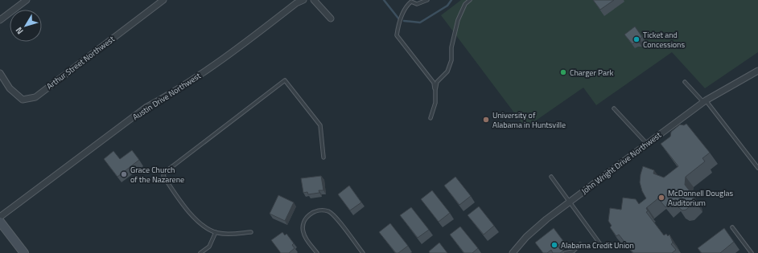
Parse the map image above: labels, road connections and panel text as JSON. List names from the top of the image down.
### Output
{
  "streets": {
    "street": ["Arthur Street Northwest", "Austin Drive Northwest", "John Wright Drive Northwest"]
  },
  "places": [
    "Ticket and Concessions",
    "Charger Park",
    "University of Alabama in Huntsville",
    "Grace Church of the Nazarene",
    "McDonnell Douglas Auditorium",
    "Alabama Credit Union"
  ],
  "north": "bottom left"
}
